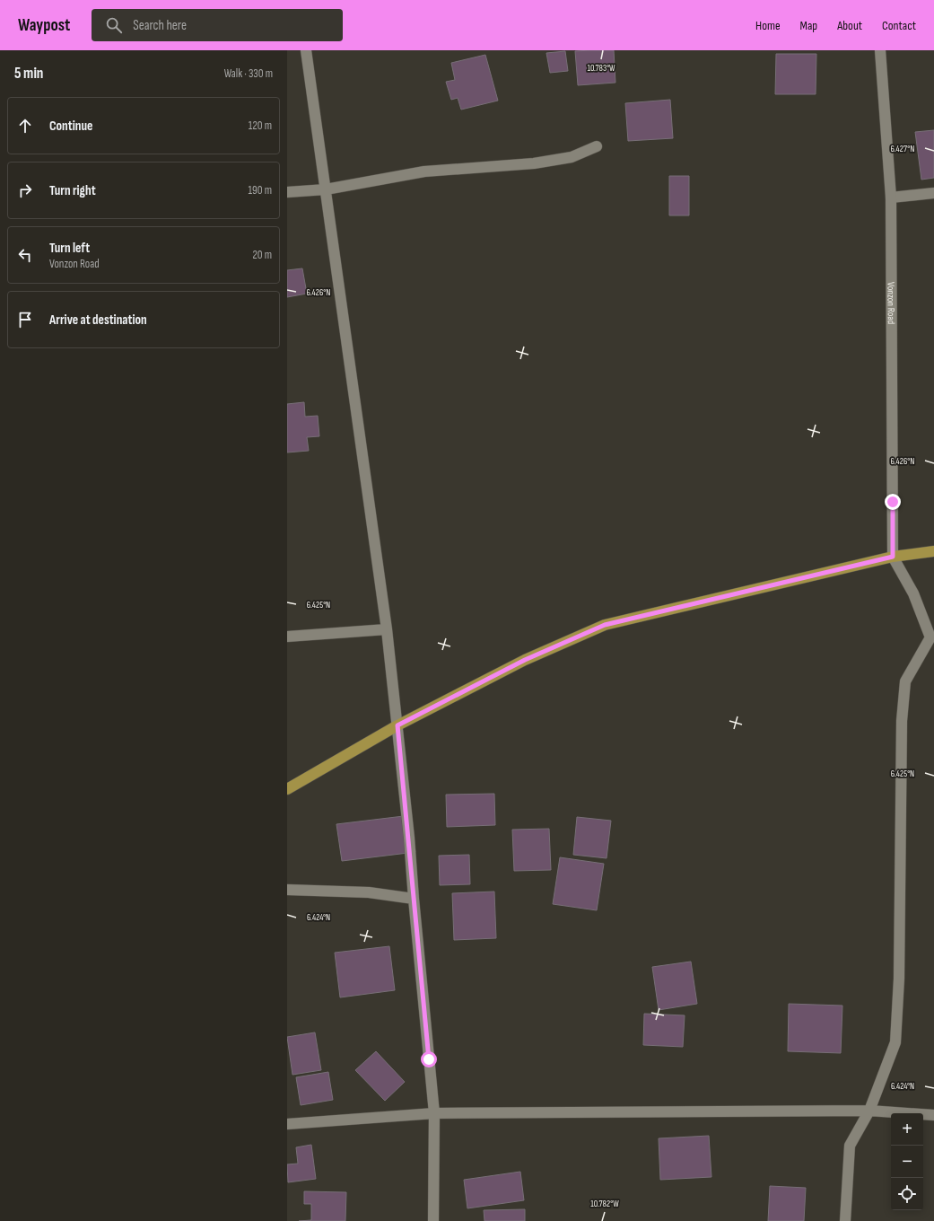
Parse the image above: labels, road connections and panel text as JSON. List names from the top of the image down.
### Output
{
  "streets": {
    "street": ["Vonzon Road"]
  },
  "page": {
    "header": "Waypost",
    "search": "Search here",
    "nav": [
      "Home",
      "Map",
      "About",
      "Contact"
    ],
    "heading": ["5 min", "Walk · 330 m"],
    "list": [
      ["Continue", "120 m"],
      ["Turn right", "190 m"],
      ["Turn left", "Vonzon Road", "20 m"],
      "Arrive at destination"
    ],
    "map_buttons": ["+", "−"]
  },
  "coordinates": [
    "10.783°W",
    "6.427°N",
    "6.426°N",
    "6.425°N",
    "6.424°N",
    "10.782°W"
  ]
}
